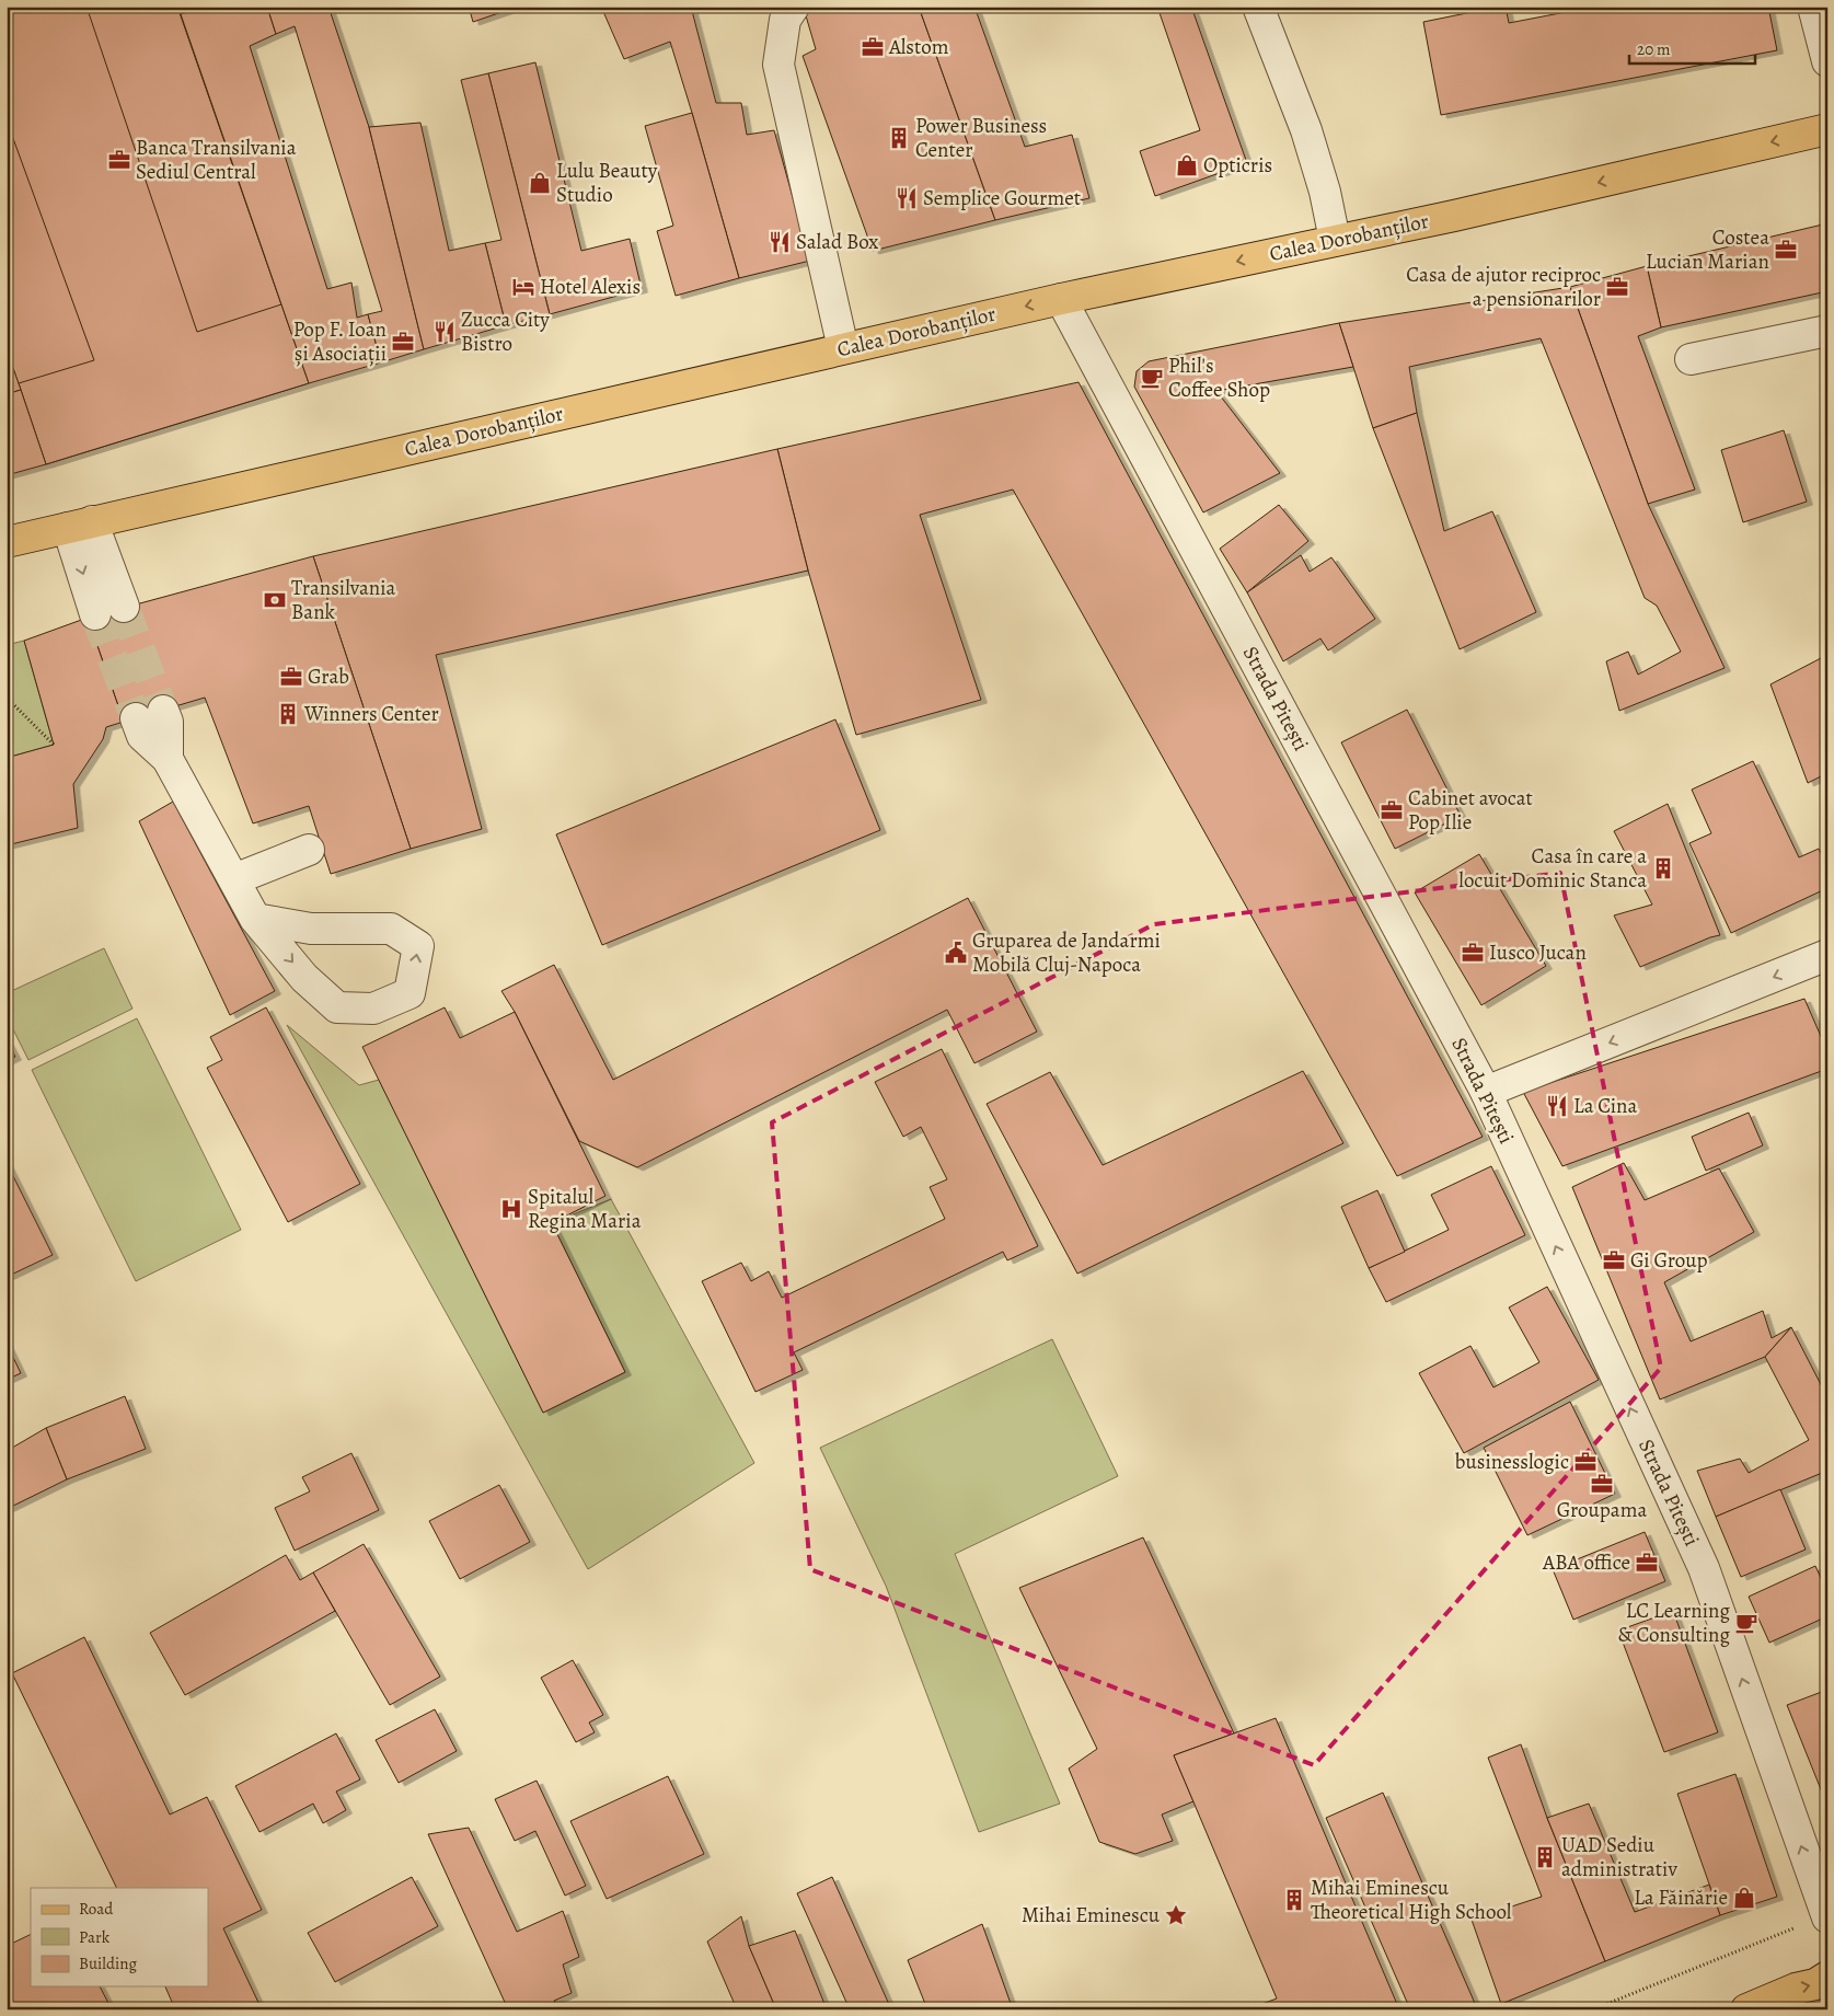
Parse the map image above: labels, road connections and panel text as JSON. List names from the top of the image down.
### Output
{
  "streets": {
    "main road": ["Calea Dorobanților"],
    "street": ["Strada Pitești"]
  },
  "crossings": [
    ["Calea Dorobanților", "Strada Pitești"]
  ],
  "one_way": ["Calea Dorobanților", "Strada Pitești"],
  "places": {
    "office": [
      "Alstom",
      "Banca Transilvania Sediul Central",
      "Costea Lucian Marian",
      "Casa de ajutor reciproc a pensionarilor",
      "Pop F. Ioan și Asociații",
      "Grab",
      "Cabinet avocat Pop Ilie",
      "Iusco Jucan",
      "Gi Group",
      "businesslogic",
      "Groupama",
      "ABA office"
    ],
    "building": [
      "Power Business Center",
      "Winners Center",
      "Casa în care a locuit Dominic Stanca",
      "UAD Sediu administrativ",
      "Mihai Eminescu Theoretical High School"
    ],
    "shop": ["Opticris", "Lulu Beauty Studio", "La Făinărie"],
    "restaurant": [
      "Semplice Gourmet",
      "Salad Box",
      "Zucca City Bistro",
      "La Cina"
    ],
    "hotel": ["Hotel Alexis"],
    "cafe": ["Phil's Coffee Shop", "LC Learning & Consulting"],
    "bank": ["Transilvania Bank"],
    "public building": ["Gruparea de Jandarmi Mobilă Cluj-Napoca"],
    "hospital": ["Spitalul Regina Maria"],
    "place": ["Mihai Eminescu"]
  },
  "legend": ["Road", "Park", "Building"],
  "scale_bar": "20 m"
}
